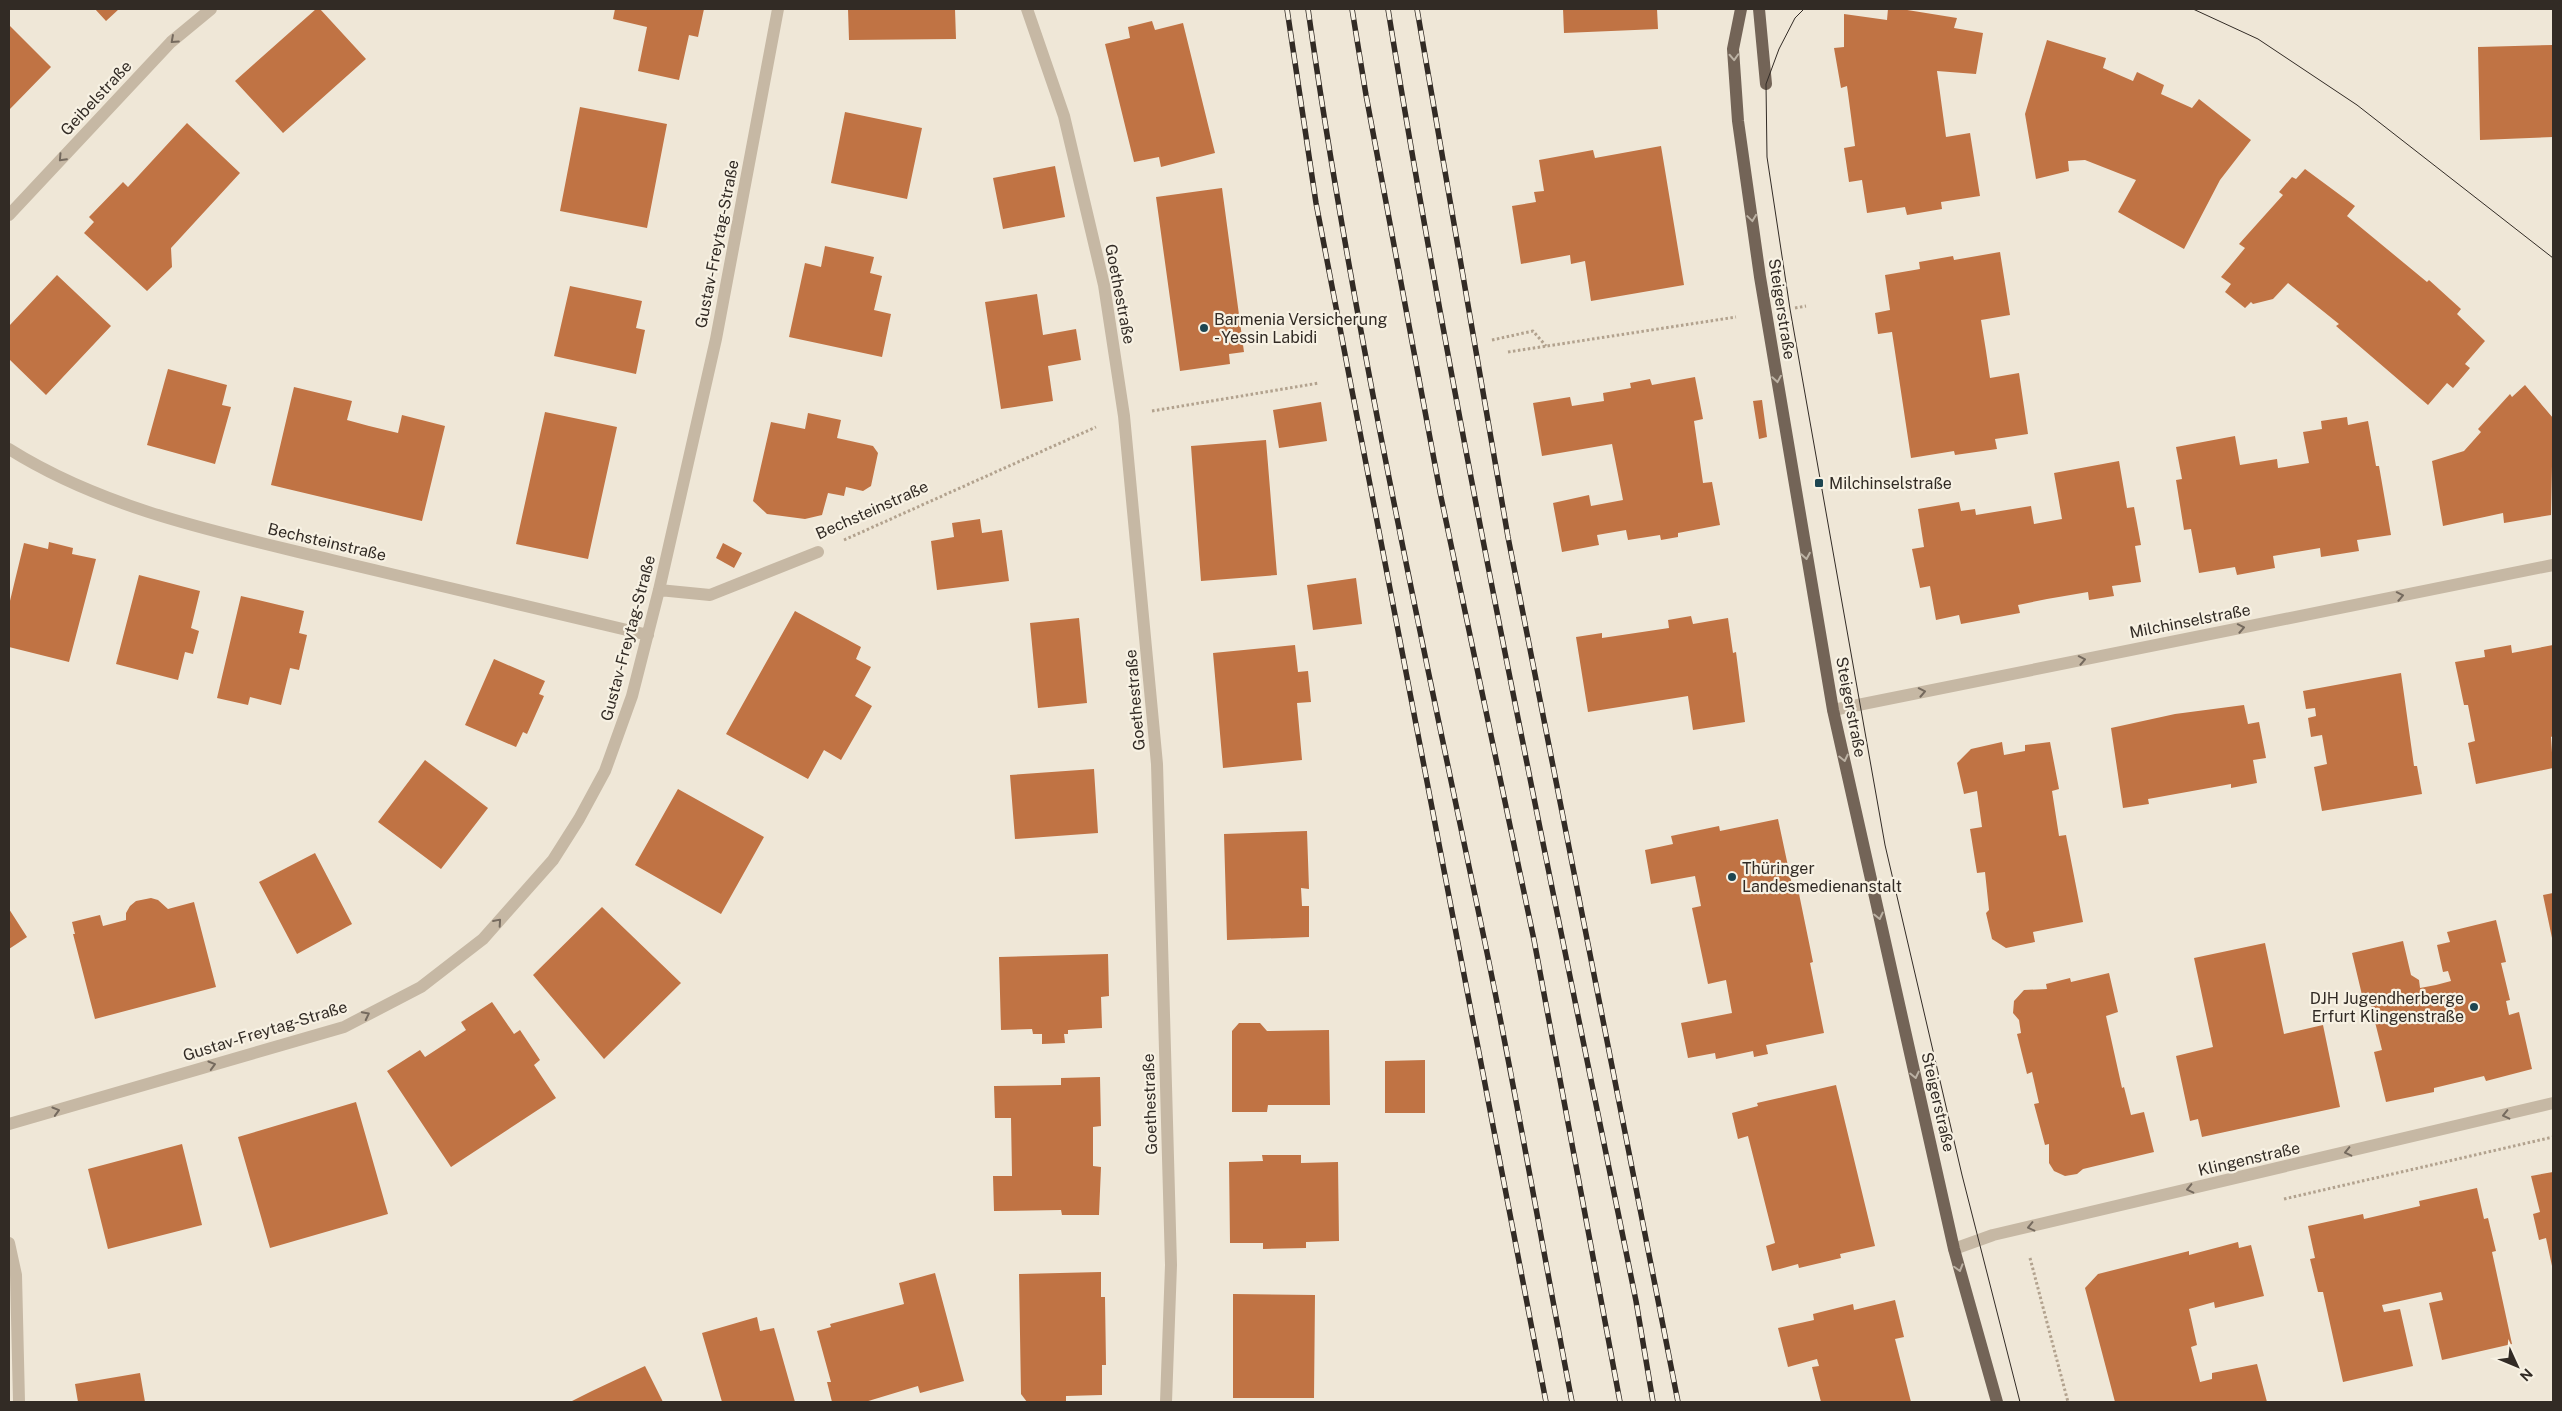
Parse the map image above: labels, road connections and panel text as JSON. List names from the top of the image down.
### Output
{
  "streets": {
    "main road": ["Steigerstraße"],
    "street": [
      "Geibelstraße",
      "Gustav-Freytag-Straße",
      "Goethestraße",
      "Bechsteinstraße",
      "Milchinselstraße",
      "Klingenstraße"
    ]
  },
  "crossings": [
    ["Gustav-Freytag-Straße", "Bechsteinstraße"],
    ["Steigerstraße", "Milchinselstraße"],
    ["Steigerstraße", "Klingenstraße"]
  ],
  "one_way": [
    "Geibelstraße",
    "Gustav-Freytag-Straße",
    "Steigerstraße",
    "Milchinselstraße",
    "Klingenstraße"
  ],
  "places": {
    "other": ["Barmenia Versicherung - Yessin Labidi", "Thüringer Landesmedienanstalt", "DJH Jugendherberge Erfurt Klingenstraße"],
    "transit": ["Milchinselstraße"]
  },
  "north": "bottom right"
}
